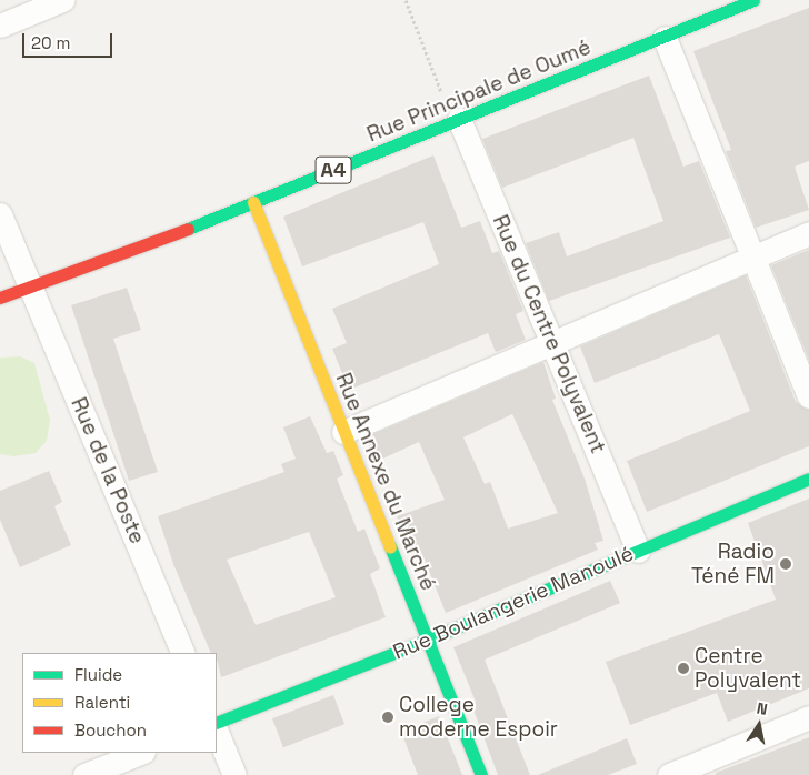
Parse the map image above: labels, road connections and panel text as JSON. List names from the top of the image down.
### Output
{
  "streets": {
    "street": [
      "Rue Principale de Oumé",
      "A4",
      "Rue du Centre Polyvalent",
      "Rue de la Poste",
      "Rue Annexe du Marché",
      "Rue Boulangerie Manoulé"
    ]
  },
  "crossings": [
    ["Rue Principale de Oumé", "Rue du Centre Polyvalent"],
    ["Rue Principale de Oumé", "Rue de la Poste"],
    ["Rue Principale de Oumé", "Rue Annexe du Marché"],
    ["Rue du Centre Polyvalent", "Rue Boulangerie Manoulé"],
    ["Rue Annexe du Marché", "Rue Boulangerie Manoulé"]
  ],
  "places": ["Radio Téné FM", "Centre Polyvalent", "College moderne Espoir"],
  "legend": ["Fluide", "Ralenti", "Bouchon"],
  "scale_bar": "20 m",
  "north": "top"
}
